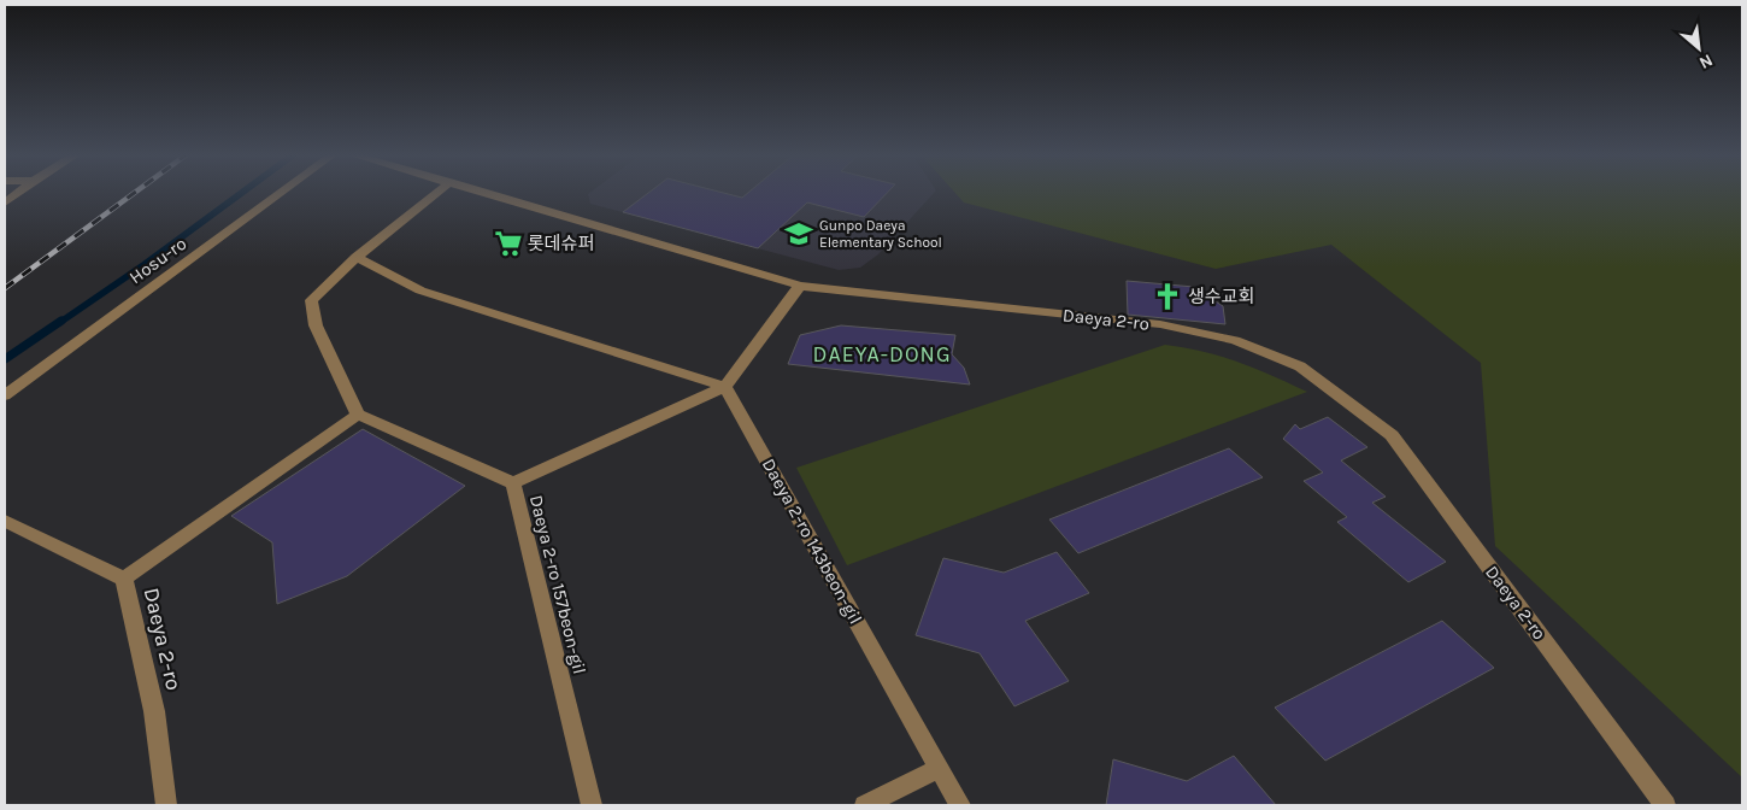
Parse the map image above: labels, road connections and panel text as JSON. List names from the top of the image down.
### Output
{
  "streets": {
    "street": [
      "Hosu-ro",
      "Daeya 2-ro",
      "Daeya 2-ro 143beon-gil",
      "Daeya 2-ro 157beon-gil"
    ]
  },
  "districts": ["DAEYA-DONG"],
  "places": {
    "school or university": ["Gunpo Daeya Elementary School"],
    "supermarket": ["롯데슈퍼"],
    "church": ["생수교회"]
  },
  "north": "bottom right"
}
